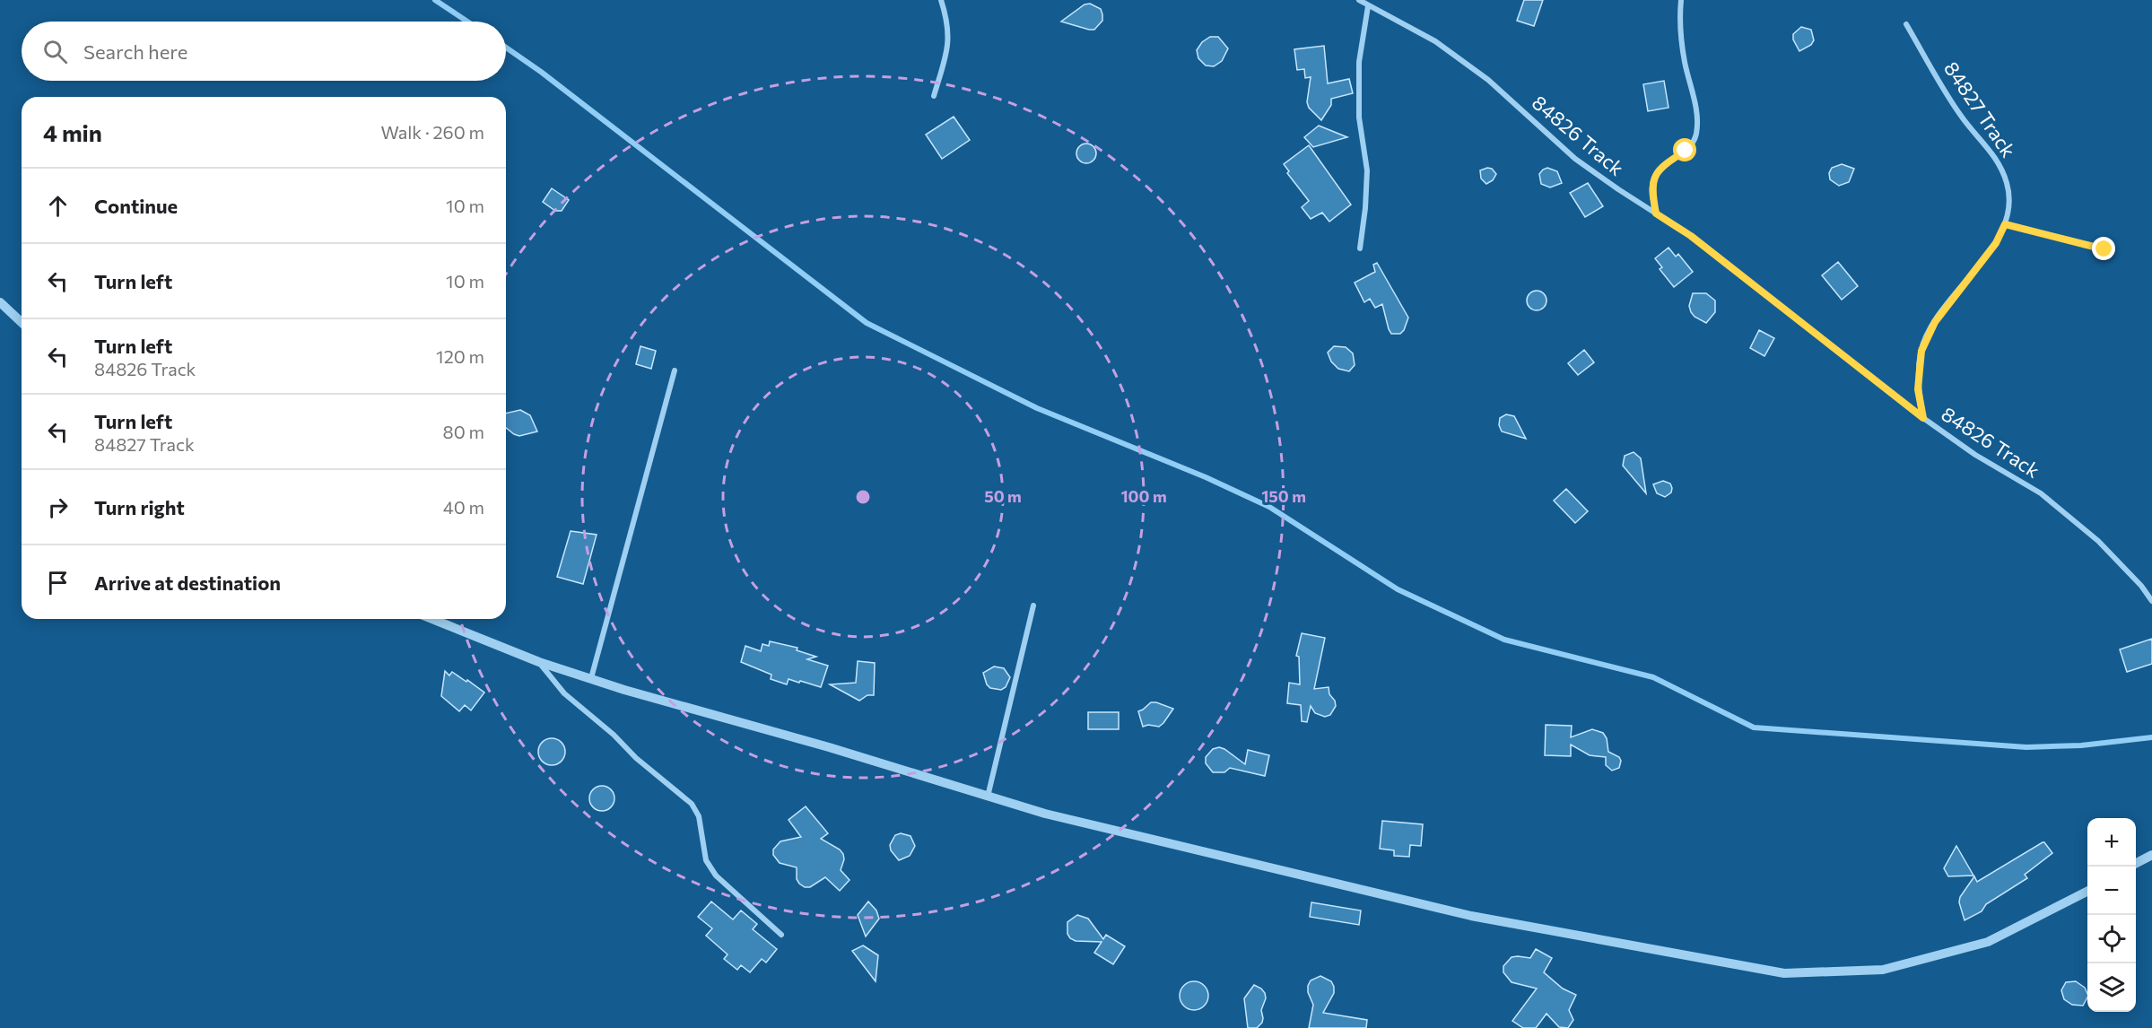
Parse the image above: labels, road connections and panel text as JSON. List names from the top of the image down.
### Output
{
  "streets": {
    "street": ["84827 Track", "84826 Track"]
  },
  "crossings": [
    ["84827 Track", "84826 Track"]
  ],
  "page": {
    "search": "Search here",
    "heading": ["4 min", "Walk · 260 m"],
    "list": [
      ["Continue", "10 m"],
      ["Turn left", "10 m"],
      ["Turn left", "84826 Track", "120 m"],
      ["Turn left", "84827 Track", "80 m"],
      ["Turn right", "40 m"],
      "Arrive at destination"
    ],
    "map_buttons": ["+", "−"]
  },
  "rings": ["50 m", "100 m", "150 m"]
}
